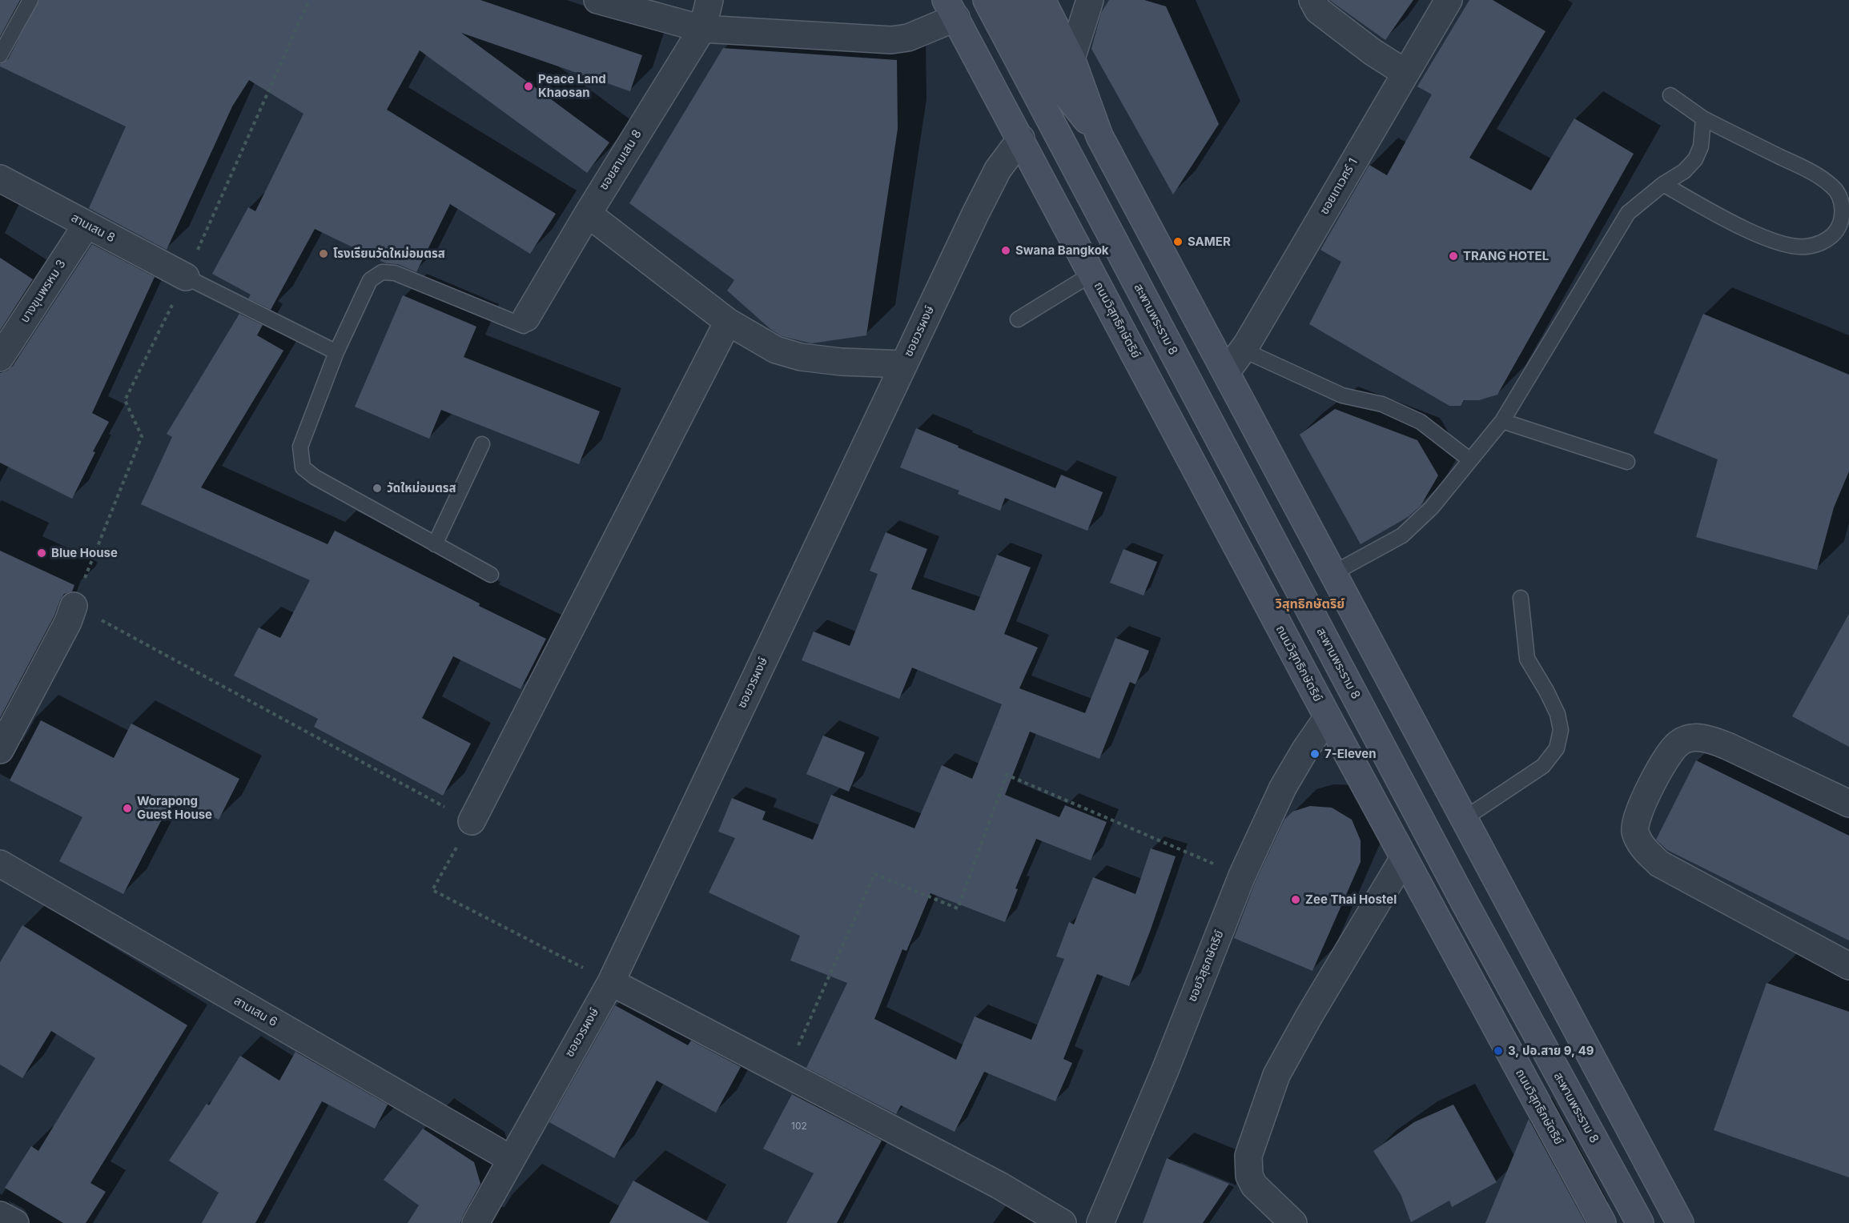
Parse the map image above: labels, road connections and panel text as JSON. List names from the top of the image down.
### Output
{
  "streets": {
    "main road": ["สะพานพระราม 8", "ถนนวิสุทธิกษัตริย์"],
    "street": [
      "ซอยสามเสน 8",
      "ซอยเทเวศร์ 1",
      "สานเสน 8",
      "บางขุนพรหม 3",
      "ซอยวรผงษ์",
      "ซอยวิสุธกษัตริย์",
      "สานเสน 6"
    ]
  },
  "crossings": [
    ["สานเสน 8", "บางขุนพรหม 3"],
    ["ถนนวิสุทธิกษัตริย์", "ซอยวรผงษ์"],
    ["ถนนวิสุทธิกษัตริย์", "ซอยวิสุธกษัตริย์"],
    ["ซอยวรผงษ์", "สานเสน 6"]
  ],
  "districts": ["วิสุทธิกษัตริย์"],
  "places": [
    "Peace Land Khaosan",
    "SAMER",
    "Swana Bangkok",
    "โรงเรียนวัดใหม่อมตรส",
    "TRANG HOTEL",
    "วัดใหม่อมตรส",
    "Blue House",
    "7-Eleven",
    "Worapong Guest House",
    "Zee Thai Hostel",
    "3, ปอ.สาย 9, 49"
  ],
  "house_numbers": ["102"]
}
